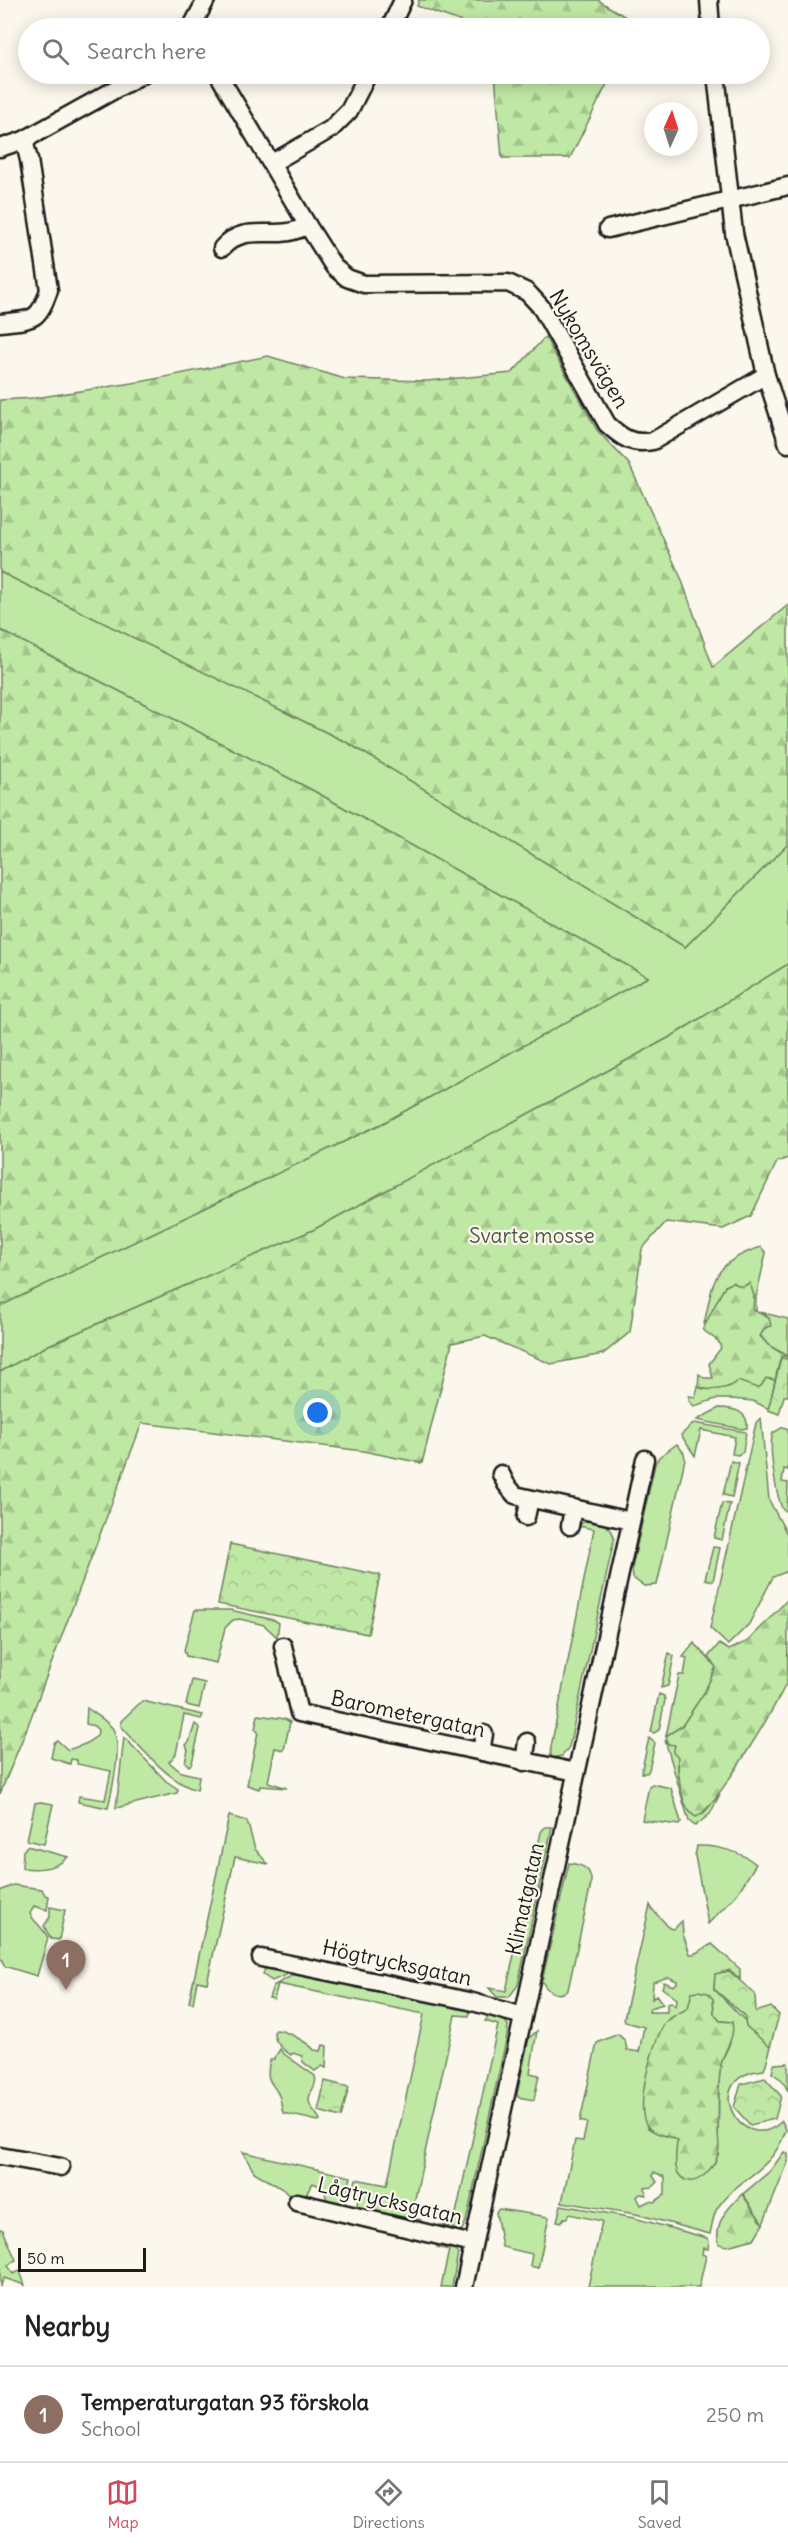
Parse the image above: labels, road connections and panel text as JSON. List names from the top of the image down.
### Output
{
  "streets": {
    "street": [
      "Nykomsvägen",
      "Barometergatan",
      "Klimatgatan",
      "Högtrycksgatan",
      "Lågtrycksgatan"
    ]
  },
  "crossings": [
    ["Barometergatan", "Klimatgatan"],
    ["Klimatgatan", "Högtrycksgatan"],
    ["Klimatgatan", "Lågtrycksgatan"]
  ],
  "parks": ["Svarte mosse"],
  "scale_bar": "50 m",
  "north": "top",
  "page": {
    "search": "Search here",
    "pins": "1",
    "scale": "50 m",
    "heading": "Nearby",
    "list": [
      {
        "mark": "1",
        "name": "Temperaturgatan 93 förskola",
        "note": "School",
        "value": "250 m"
      }
    ],
    "nav": ["Map", "Directions", "Saved"]
  }
}
